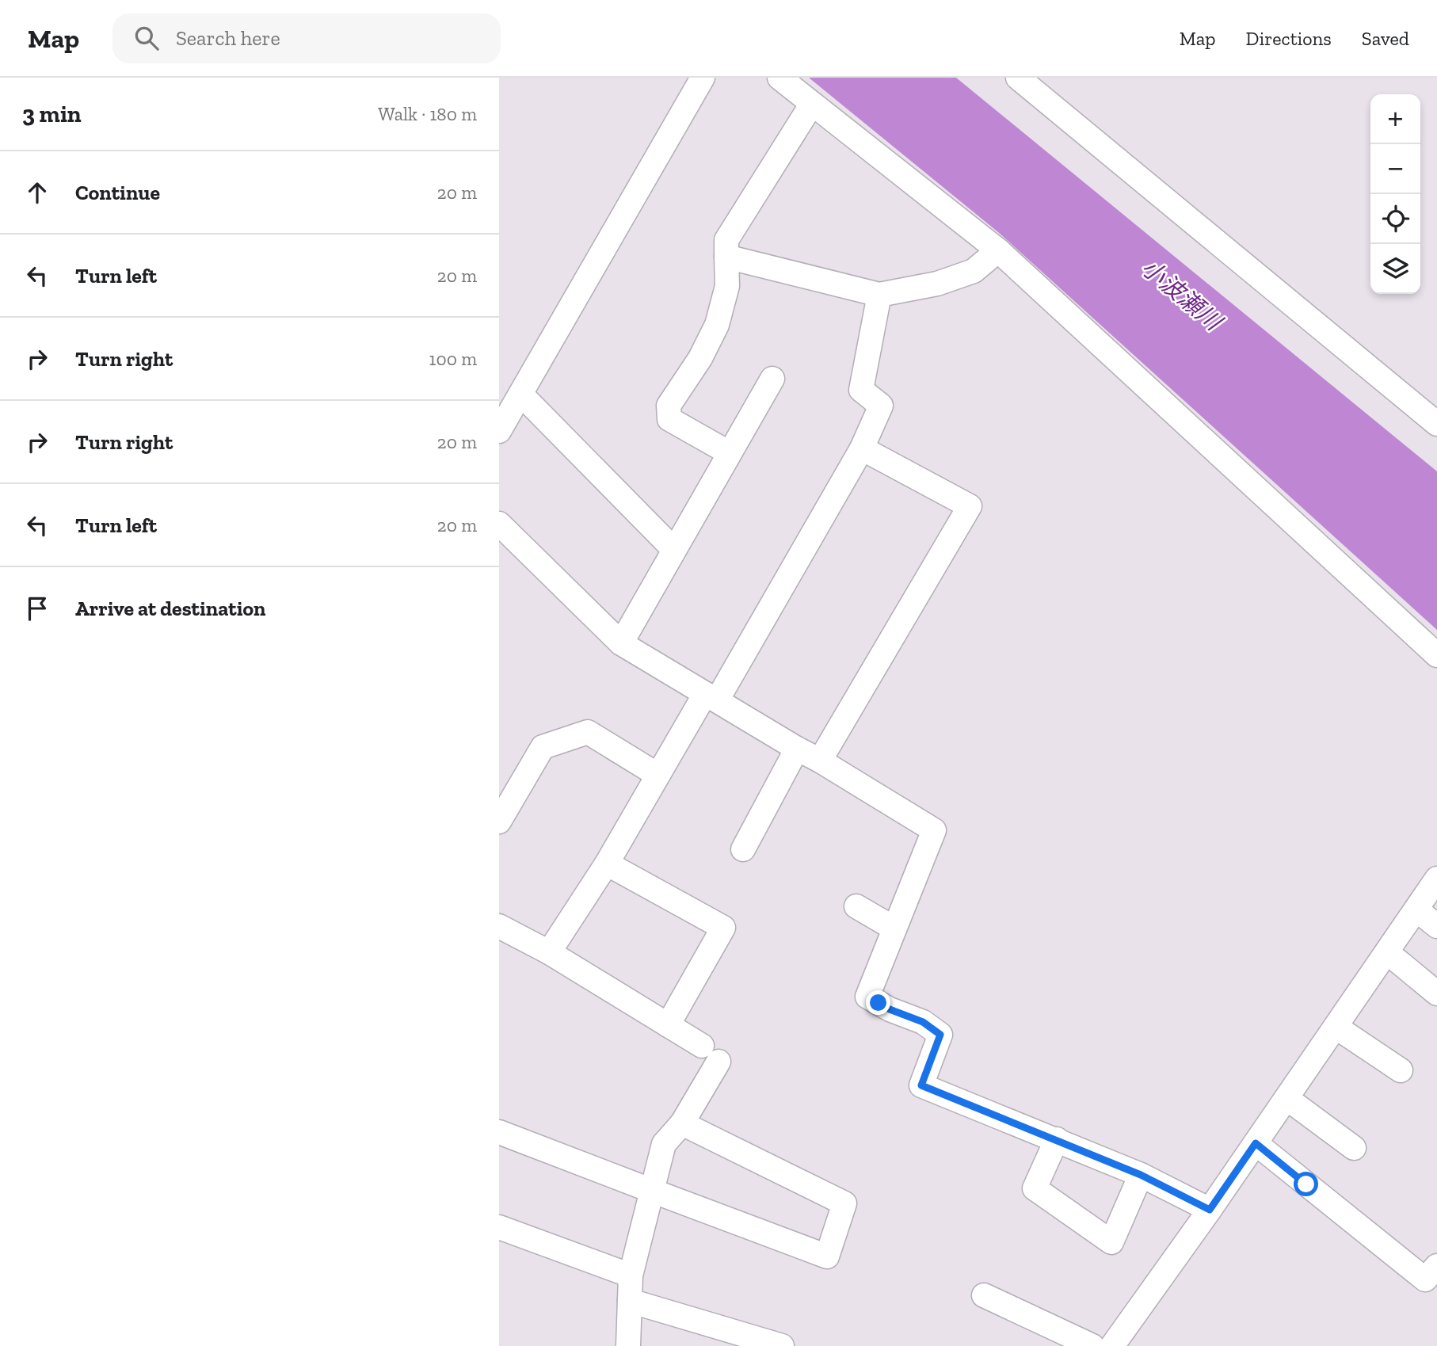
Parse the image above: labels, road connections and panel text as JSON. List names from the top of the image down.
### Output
{
  "water": ["小波瀬川"],
  "page": {
    "header": "Map",
    "search": "Search here",
    "nav": ["Map", "Directions", "Saved"],
    "heading": ["3 min", "Walk · 180 m"],
    "map_buttons": ["+", "−"],
    "list": [
      ["Continue", "20 m"],
      ["Turn left", "20 m"],
      ["Turn right", "100 m"],
      ["Turn right", "20 m"],
      ["Turn left", "20 m"],
      "Arrive at destination"
    ]
  }
}
